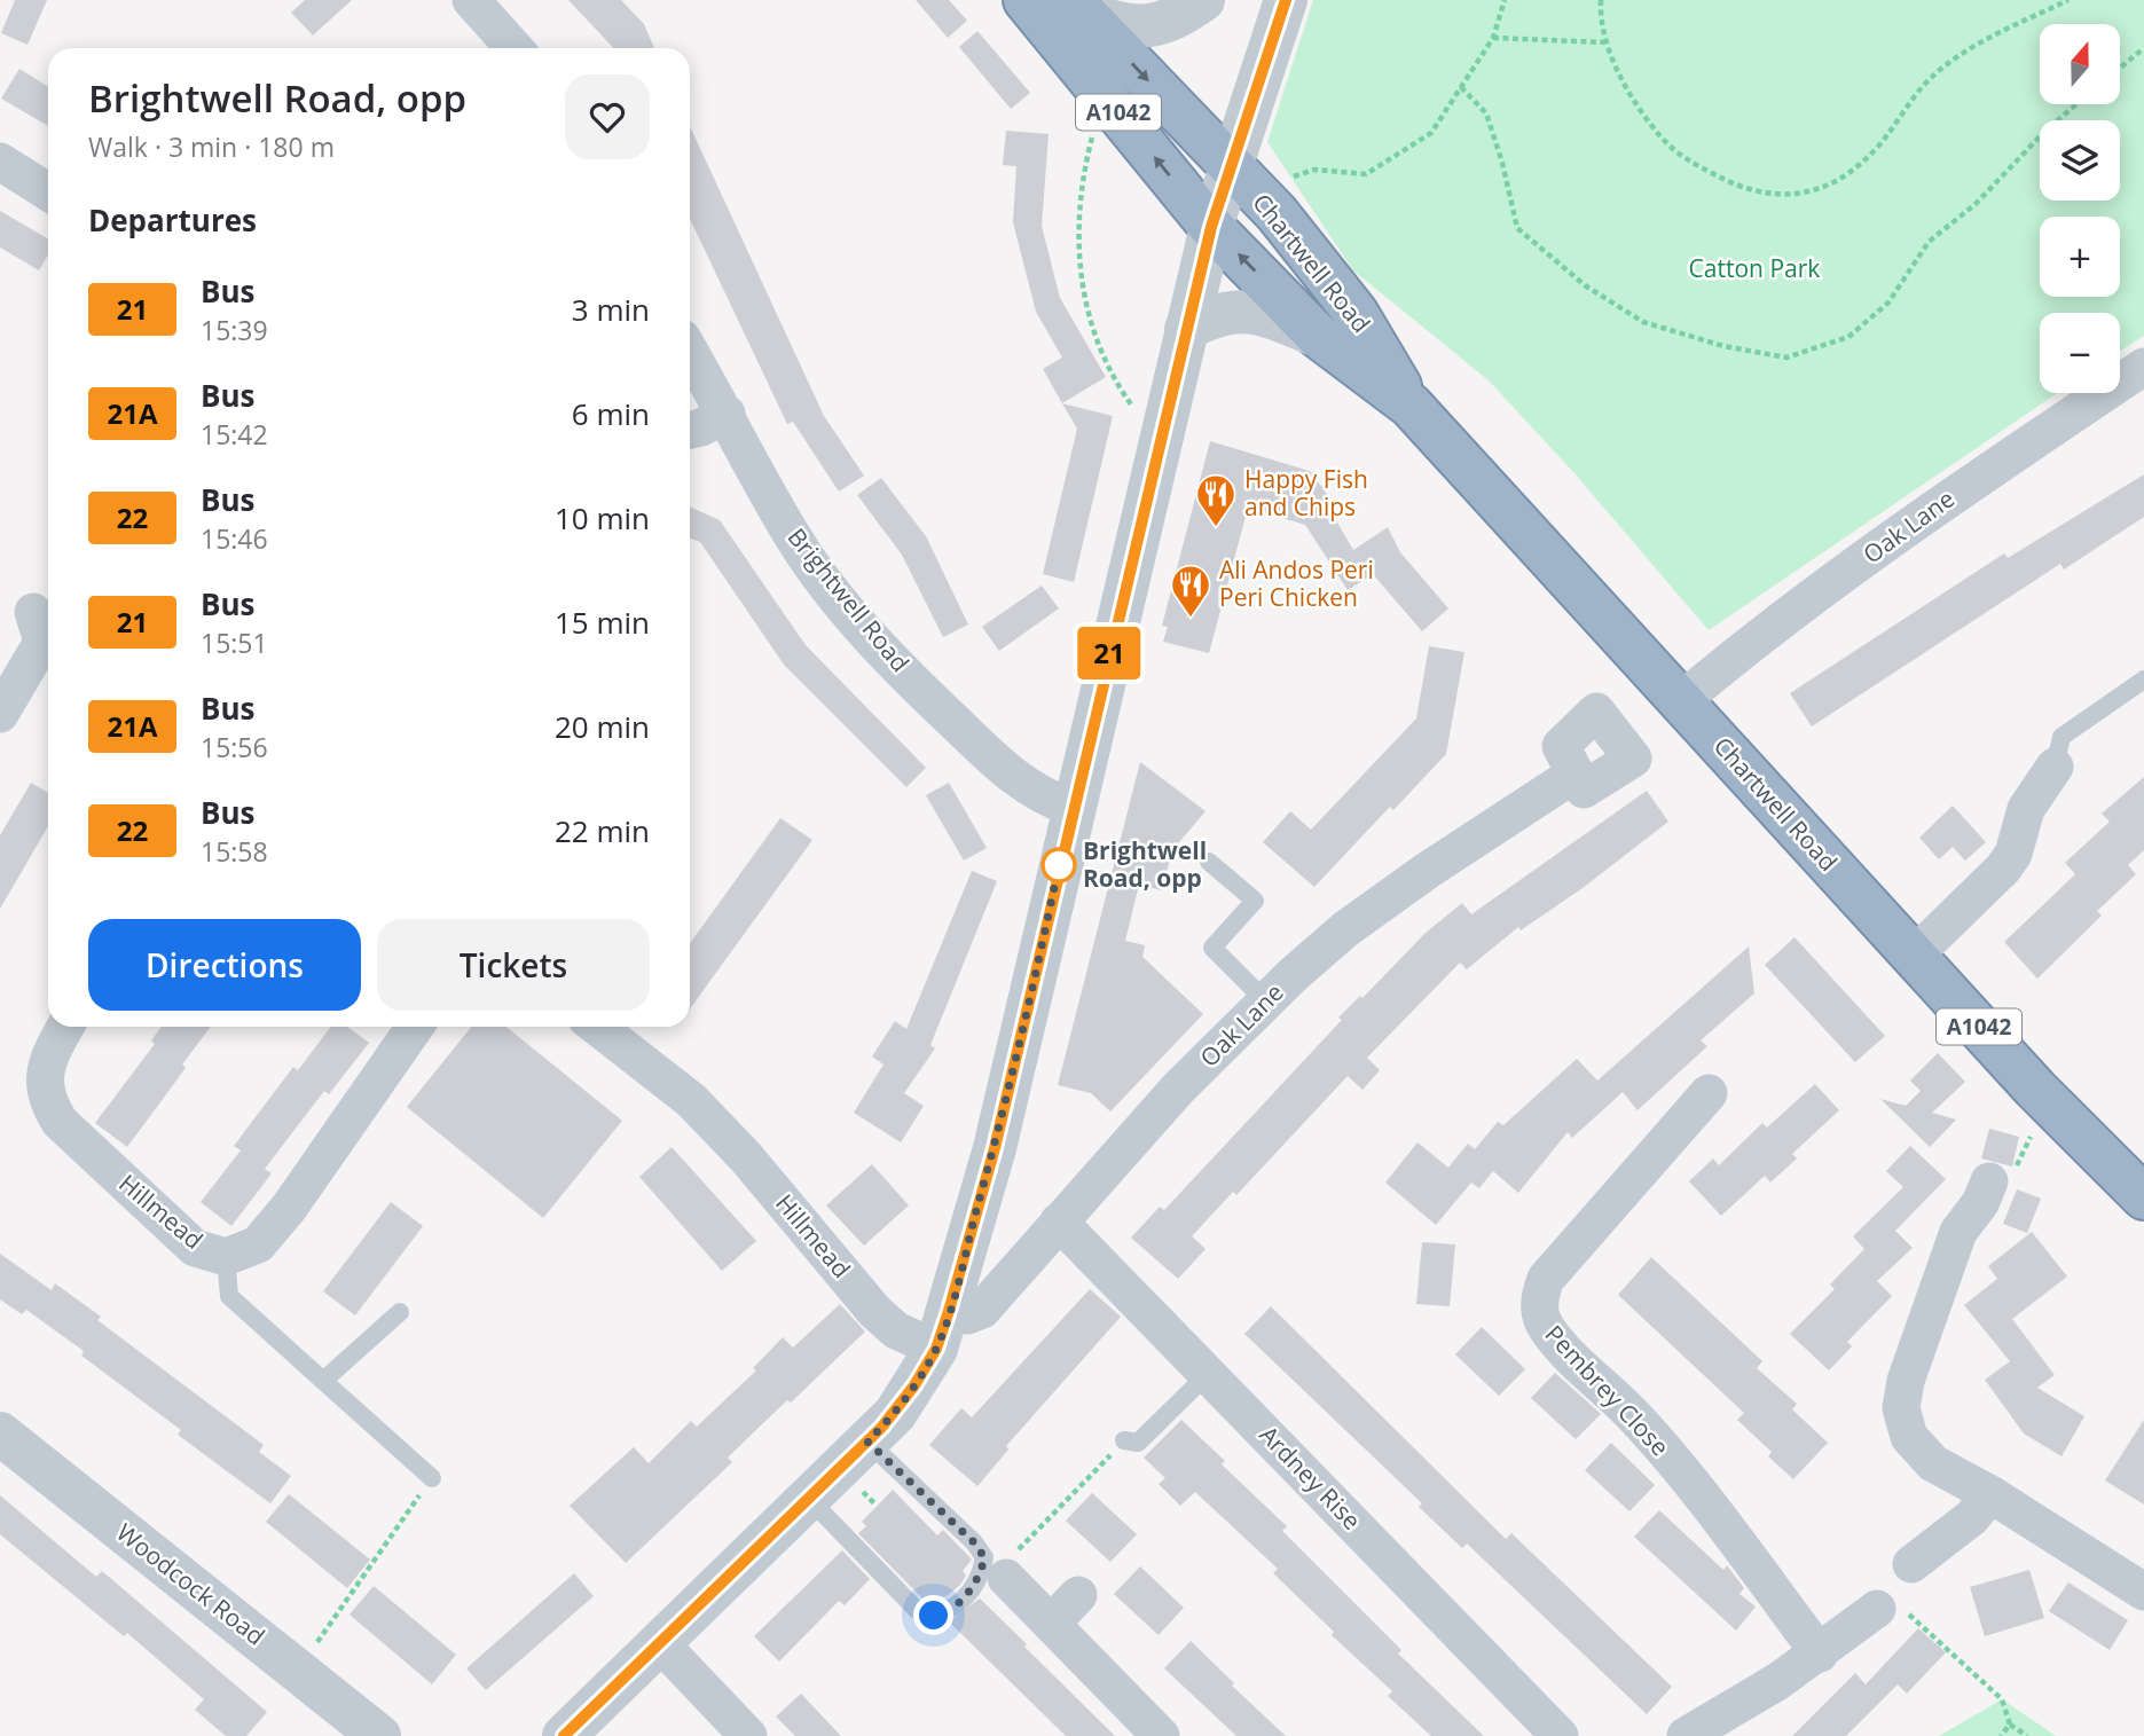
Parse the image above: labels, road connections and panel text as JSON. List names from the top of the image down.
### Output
{
  "streets": {
    "highway": ["A1042", "Chartwell Road"],
    "street": [
      "Oak Lane",
      "Brightwell Road",
      "Hillmead",
      "Pembrey Close",
      "Ardney Rise",
      "Woodcock Road"
    ]
  },
  "crossings": [
    ["A1042", "Chartwell Road"],
    ["Chartwell Road", "Oak Lane"],
    ["Oak Lane", "Hillmead"],
    ["Oak Lane", "Ardney Rise"]
  ],
  "parks": ["Catton Park"],
  "places": {
    "restaurant": ["Happy Fish and Chips", "Ali Andos Peri Peri Chicken"],
    "other": ["Brightwell Road, opp"]
  },
  "lines": ["bus line 21"],
  "north": "top",
  "page": {
    "on_map": "21",
    "map_buttons": ["+", "−"],
    "heading": [
      ["Brightwell Road, opp", "Walk · 3 min · 180 m"],
      "Departures"
    ],
    "list": [
      {
        "mark": "21",
        "name": "Bus",
        "note": "15:39",
        "value": "3 min"
      },
      {
        "mark": "21A",
        "name": "Bus",
        "note": "15:42",
        "value": "6 min"
      },
      {
        "mark": "22",
        "name": "Bus",
        "note": "15:46",
        "value": "10 min"
      },
      {
        "mark": "21",
        "name": "Bus",
        "note": "15:51",
        "value": "15 min"
      },
      {
        "mark": "21A",
        "name": "Bus",
        "note": "15:56",
        "value": "20 min"
      },
      {
        "mark": "22",
        "name": "Bus",
        "note": "15:58",
        "value": "22 min"
      }
    ],
    "buttons": ["Directions", "Tickets"]
  }
}
